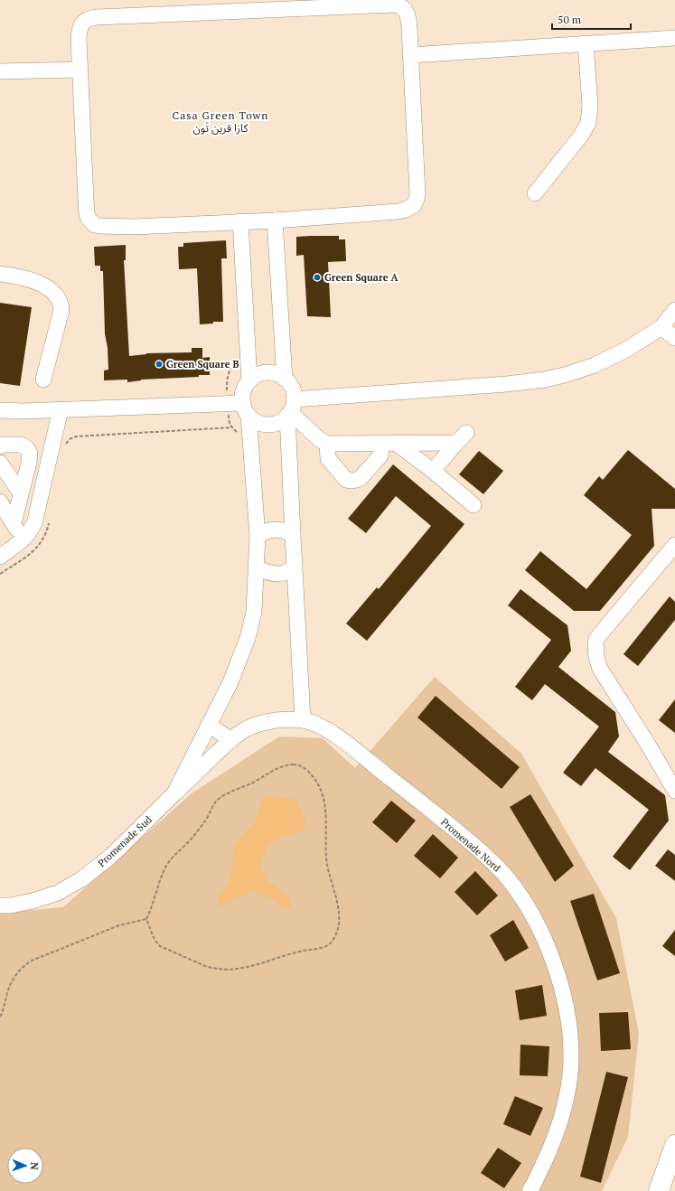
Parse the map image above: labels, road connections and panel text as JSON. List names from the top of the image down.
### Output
{
  "streets": {
    "street": ["Promenade Sud", "Promenade Nord"]
  },
  "crossings": [
    ["Promenade Sud", "Promenade Nord"]
  ],
  "districts": ["Casa Green Town كازا قرين تَون"],
  "places": ["Green Square A", "Green Square B"],
  "scale_bar": "50 m",
  "north": "right"
}
